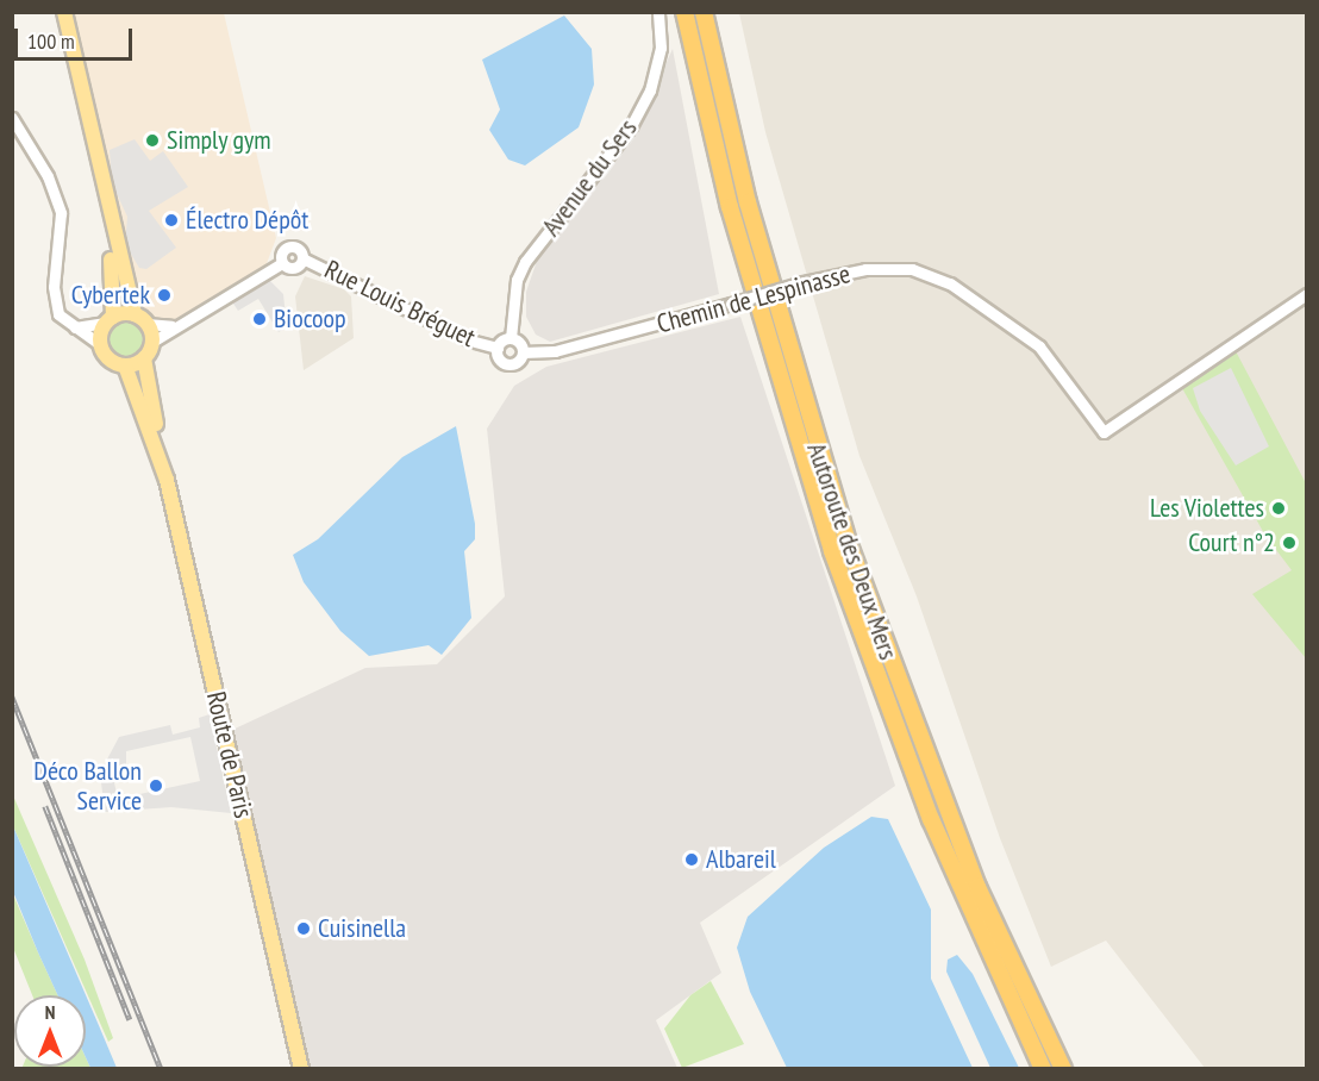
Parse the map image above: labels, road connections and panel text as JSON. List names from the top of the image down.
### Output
{
  "streets": {
    "highway": ["Autoroute des Deux Mers"],
    "main road": ["Route de Paris"],
    "street": ["Avenue du Sers", "Chemin de Lespinasse", "Rue Louis Bréguet"]
  },
  "crossings": [
    ["Chemin de Lespinasse", "Rue Louis Bréguet"],
    ["Rue Louis Bréguet", "Route de Paris"]
  ],
  "places": [
    "Simply gym",
    "Électro Dépôt",
    "Cybertek",
    "Biocoop",
    "Les Violettes",
    "Court n°2",
    "Déco Ballon Service",
    "Albareil",
    "Cuisinella"
  ],
  "scale_bar": "100 m",
  "north": "top"
}
